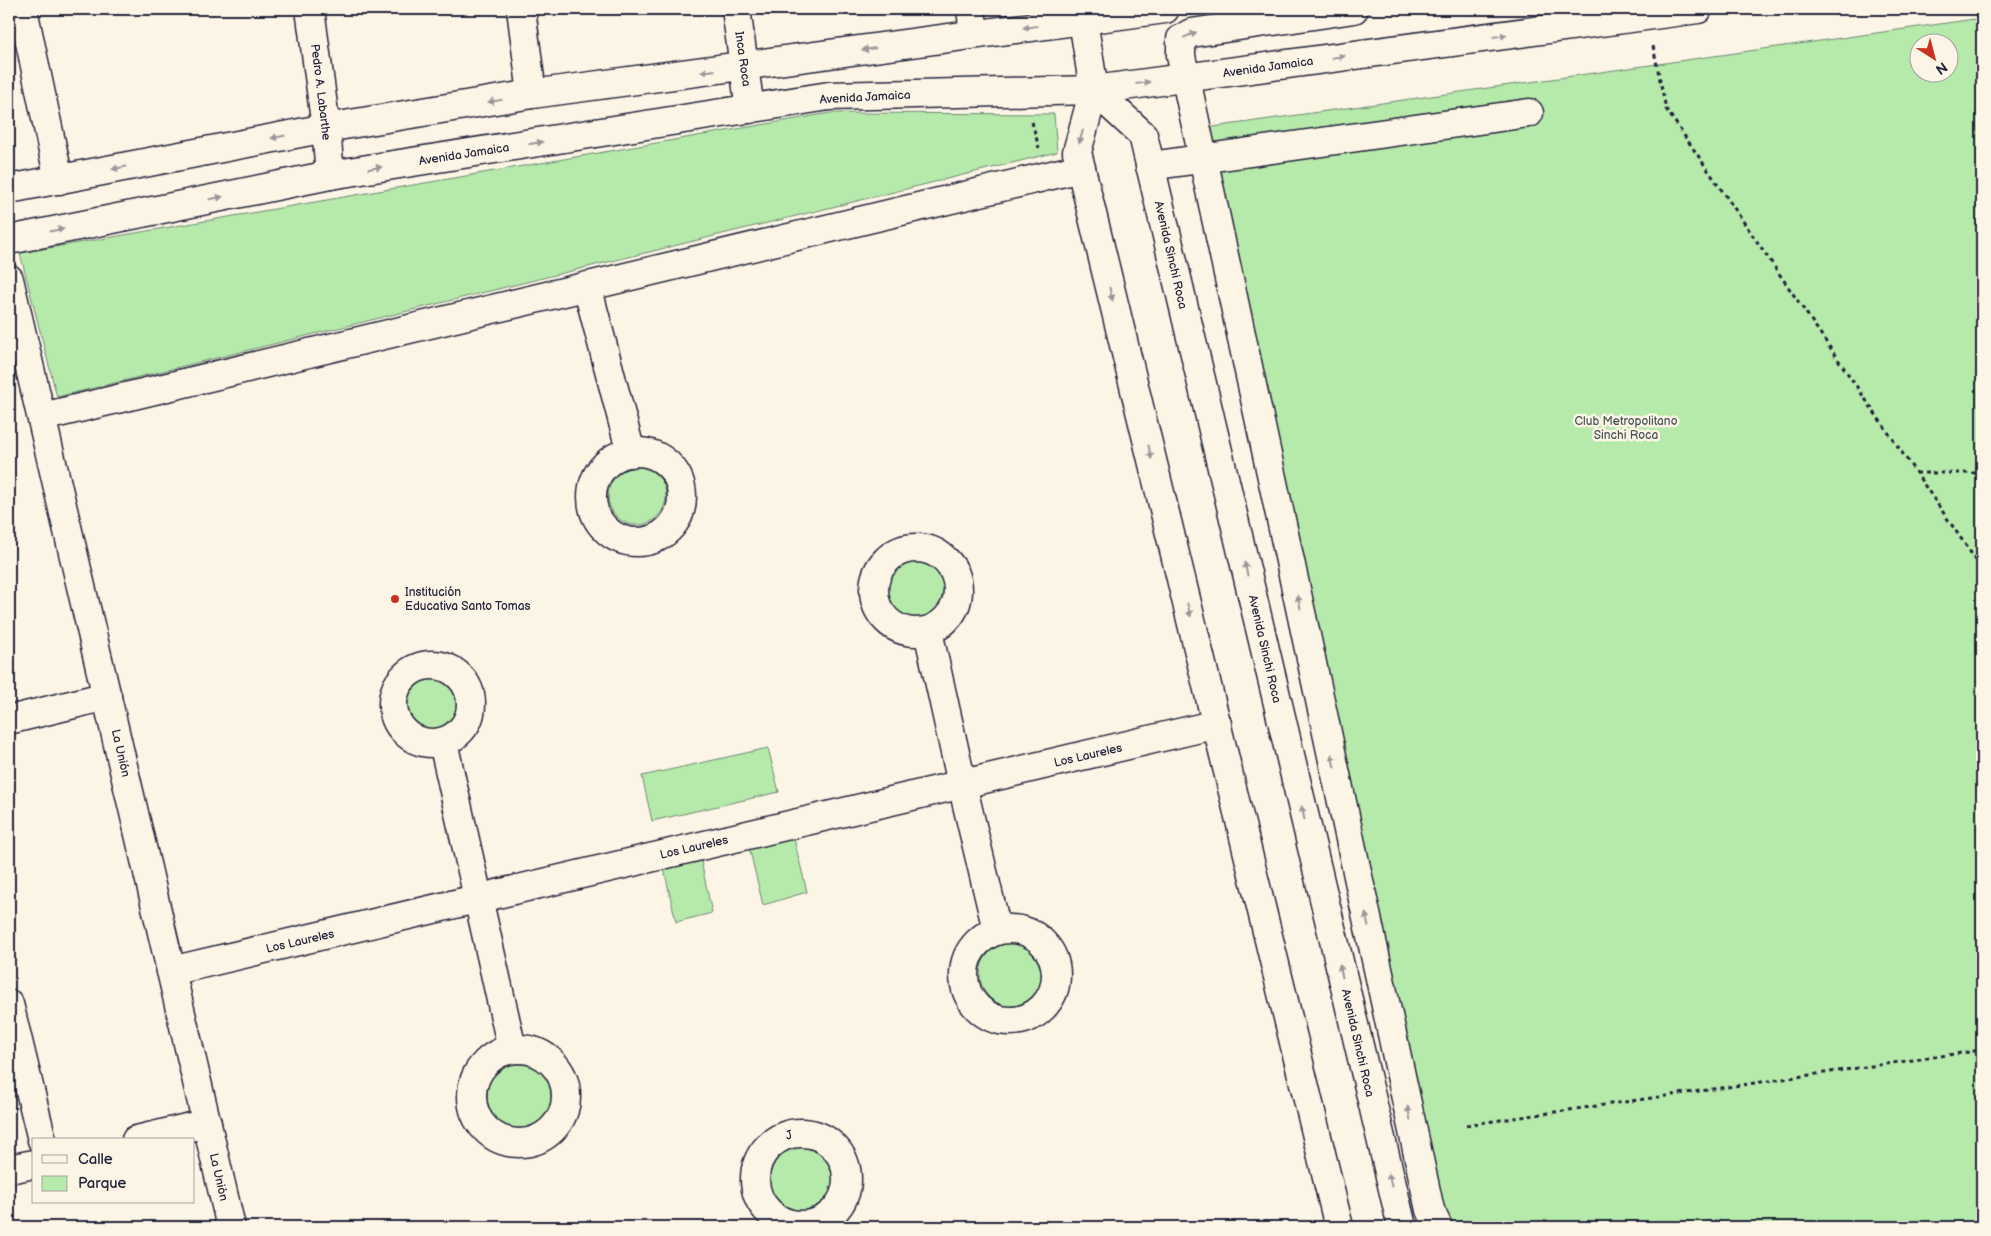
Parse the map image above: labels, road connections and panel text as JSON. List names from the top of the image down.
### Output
{
  "streets": {
    "main road": [
      "Inca Roca",
      "Avenida Jamaica",
      "Pedro A. Labarthe",
      "Avenida Sinchi Roca",
      "La Unión",
      "Los Laureles"
    ]
  },
  "crossings": [
    ["Inca Roca", "Avenida Jamaica"],
    ["Avenida Jamaica", "Pedro A. Labarthe"],
    ["Avenida Jamaica", "Avenida Sinchi Roca"],
    ["La Unión", "Los Laureles"]
  ],
  "parks": ["Club Metropolitano Sinchi Roca"],
  "places": ["Institución Educativa Santo Tomas"],
  "legend": ["Calle", "Parque"],
  "north": "bottom right"
}
